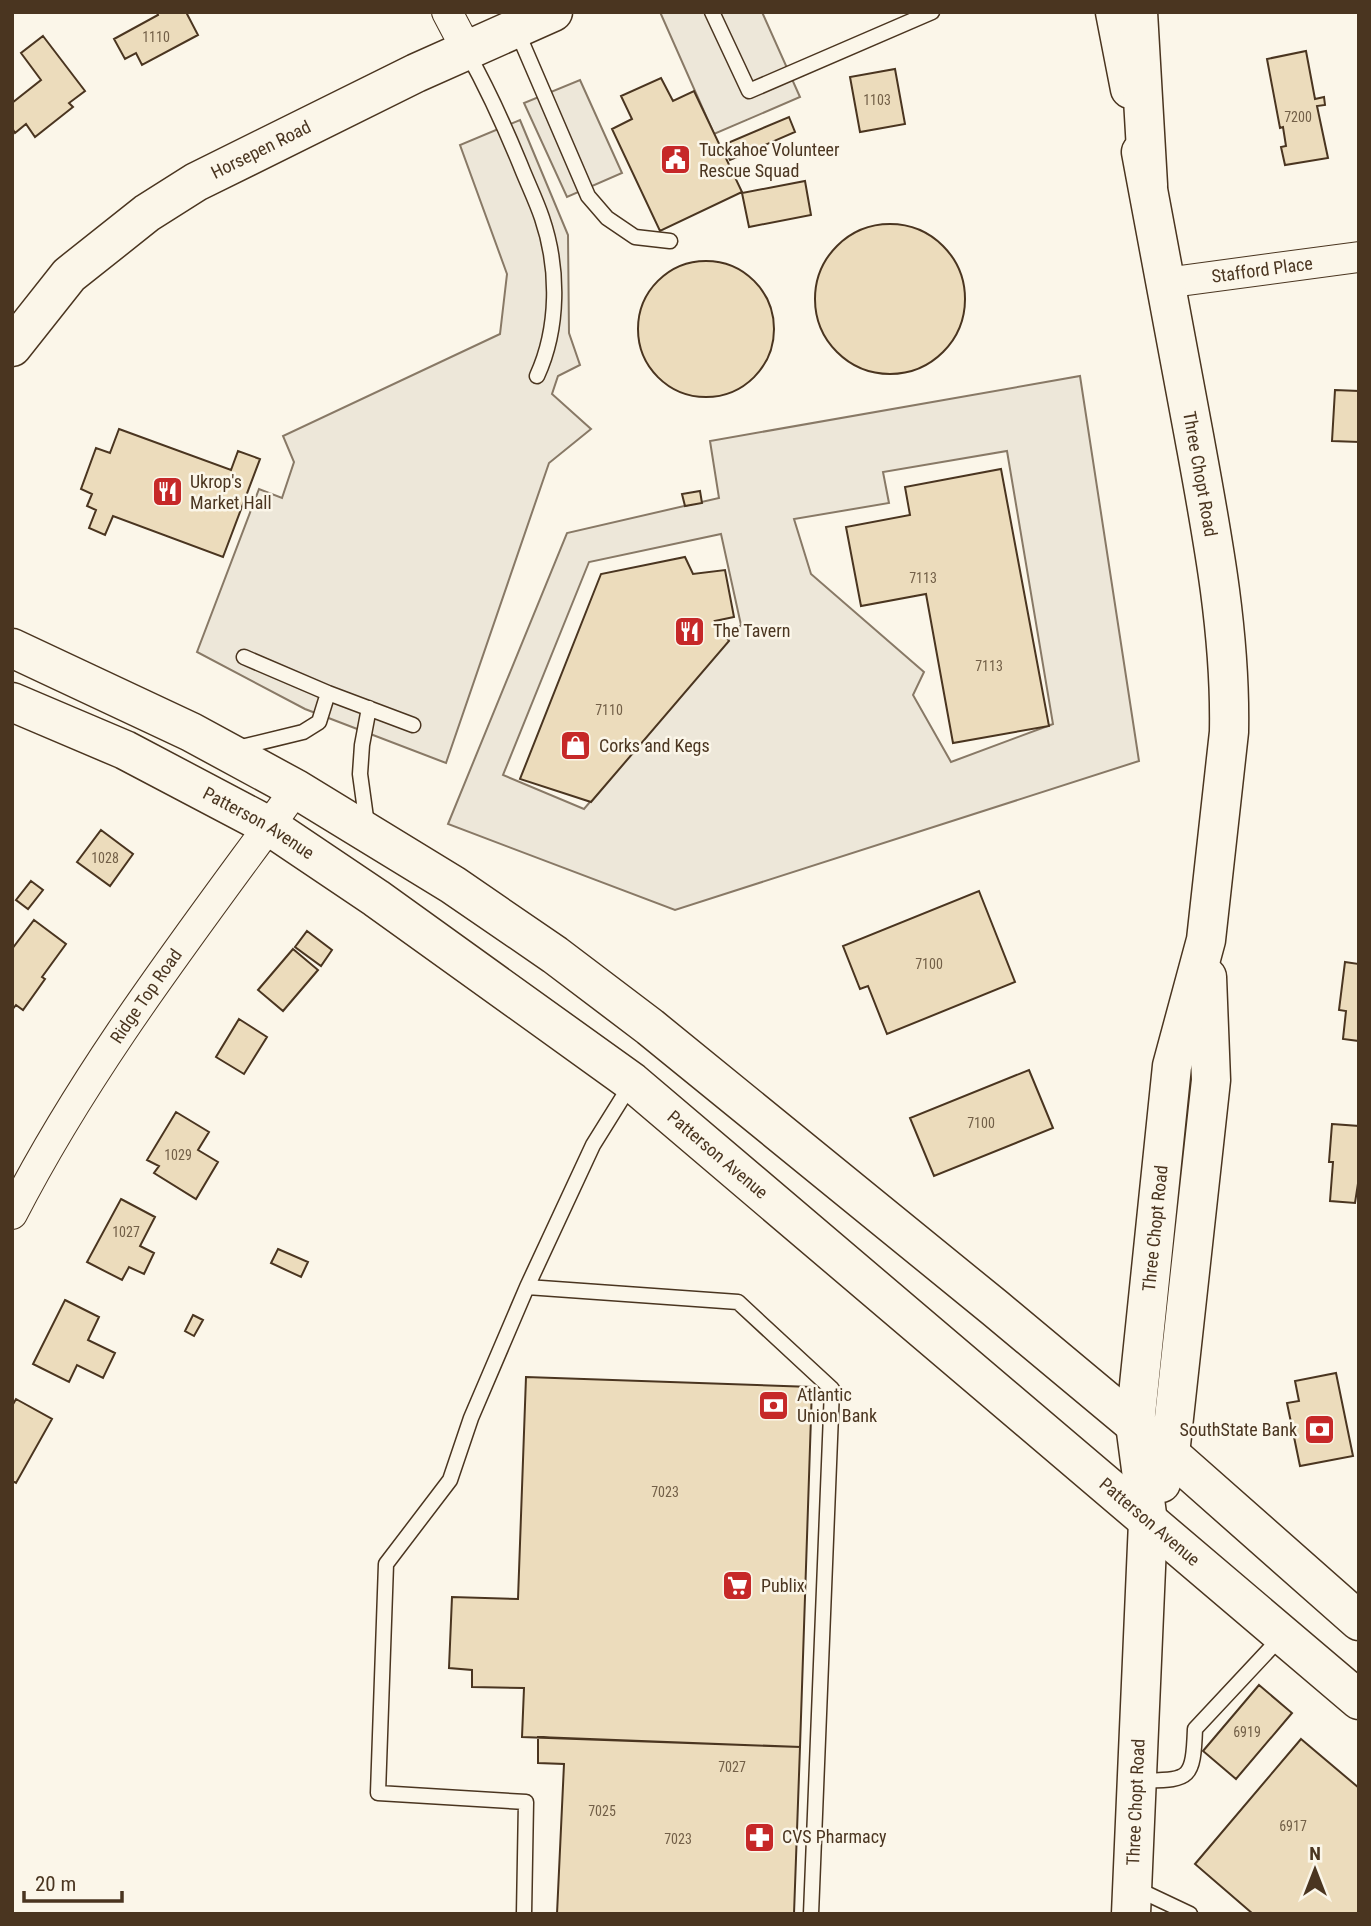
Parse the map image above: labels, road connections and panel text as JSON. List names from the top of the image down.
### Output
{
  "streets": {
    "main road": ["Horsepen Road", "Three Chopt Road", "Patterson Avenue"],
    "street": ["Stafford Place", "Ridge Top Road"]
  },
  "crossings": [
    ["Stafford Place", "Three Chopt Road"],
    ["Three Chopt Road", "Patterson Avenue"],
    ["Patterson Avenue", "Ridge Top Road"]
  ],
  "places": {
    "public building": ["Tuckahoe Volunteer Rescue Squad"],
    "restaurant": ["Ukrop's Market Hall", "The Tavern"],
    "shop": ["Corks and Kegs"],
    "bank": ["Atlantic Union Bank", "SouthState Bank"],
    "supermarket": ["Publix"],
    "pharmacy": ["CVS Pharmacy"]
  },
  "house_numbers": [
    "1110",
    "1103",
    "7200",
    "7113",
    "7113",
    "7110",
    "1028",
    "7100",
    "7100",
    "1029",
    "1027",
    "7023",
    "6919",
    "7027",
    "7025",
    "6917",
    "7023"
  ],
  "scale_bar": "20 m",
  "north": "top"
}
